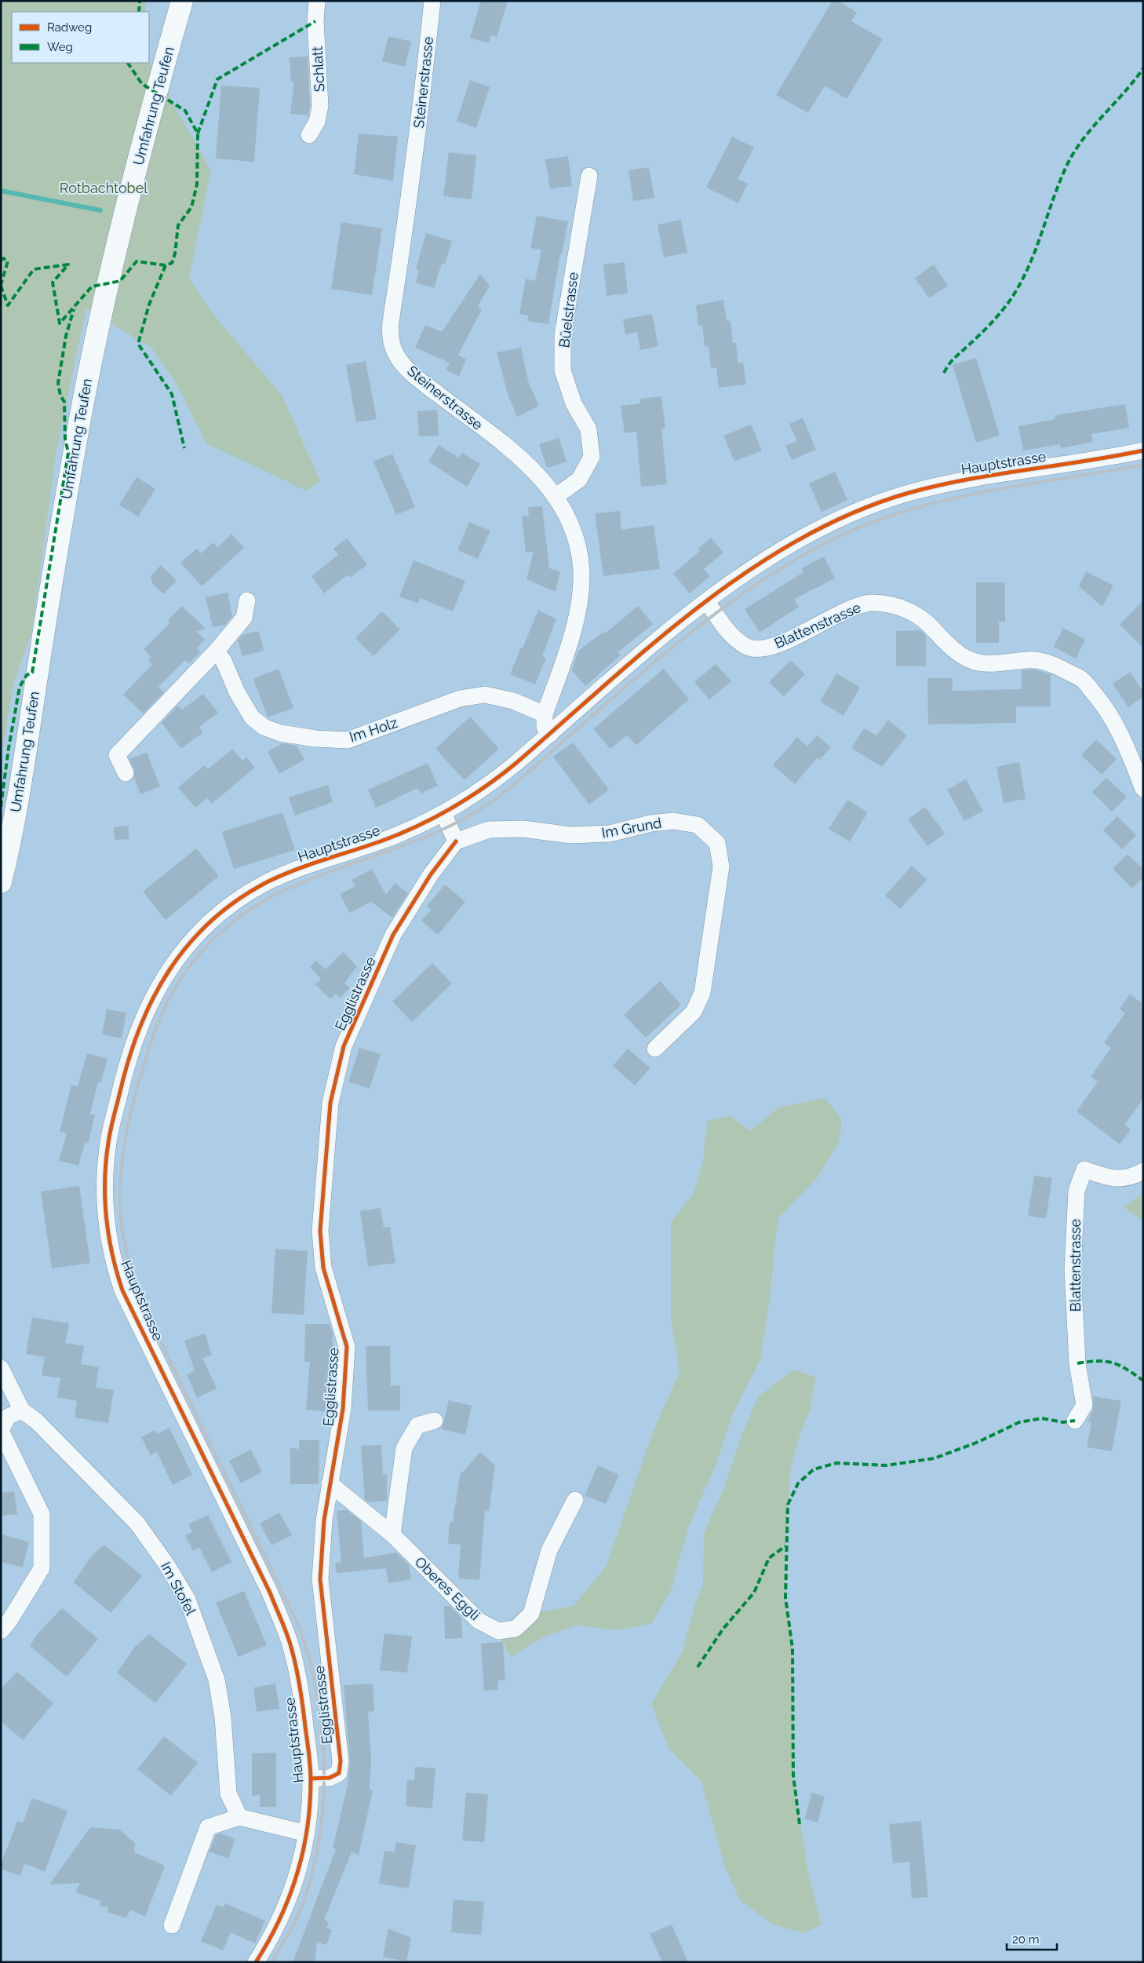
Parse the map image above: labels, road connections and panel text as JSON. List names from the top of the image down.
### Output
{
  "streets": {
    "main road": ["Umfahrung Teufen"],
    "street": [
      "Schlatt",
      "Steinerstrasse",
      "Büelstrasse",
      "Hauptstrasse",
      "Blattenstrasse",
      "Im Holz",
      "Im Grund",
      "Egglistrasse",
      "Im Stofel",
      "Oberes Eggli"
    ]
  },
  "crossings": [
    ["Steinerstrasse", "Büelstrasse"],
    ["Steinerstrasse", "Im Holz"],
    ["Hauptstrasse", "Blattenstrasse"],
    ["Hauptstrasse", "Egglistrasse"],
    ["Im Grund", "Egglistrasse"],
    ["Egglistrasse", "Oberes Eggli"]
  ],
  "parks": ["Rotbachtobel"],
  "legend": ["Radweg", "Weg"],
  "scale_bar": "20 m"
}
